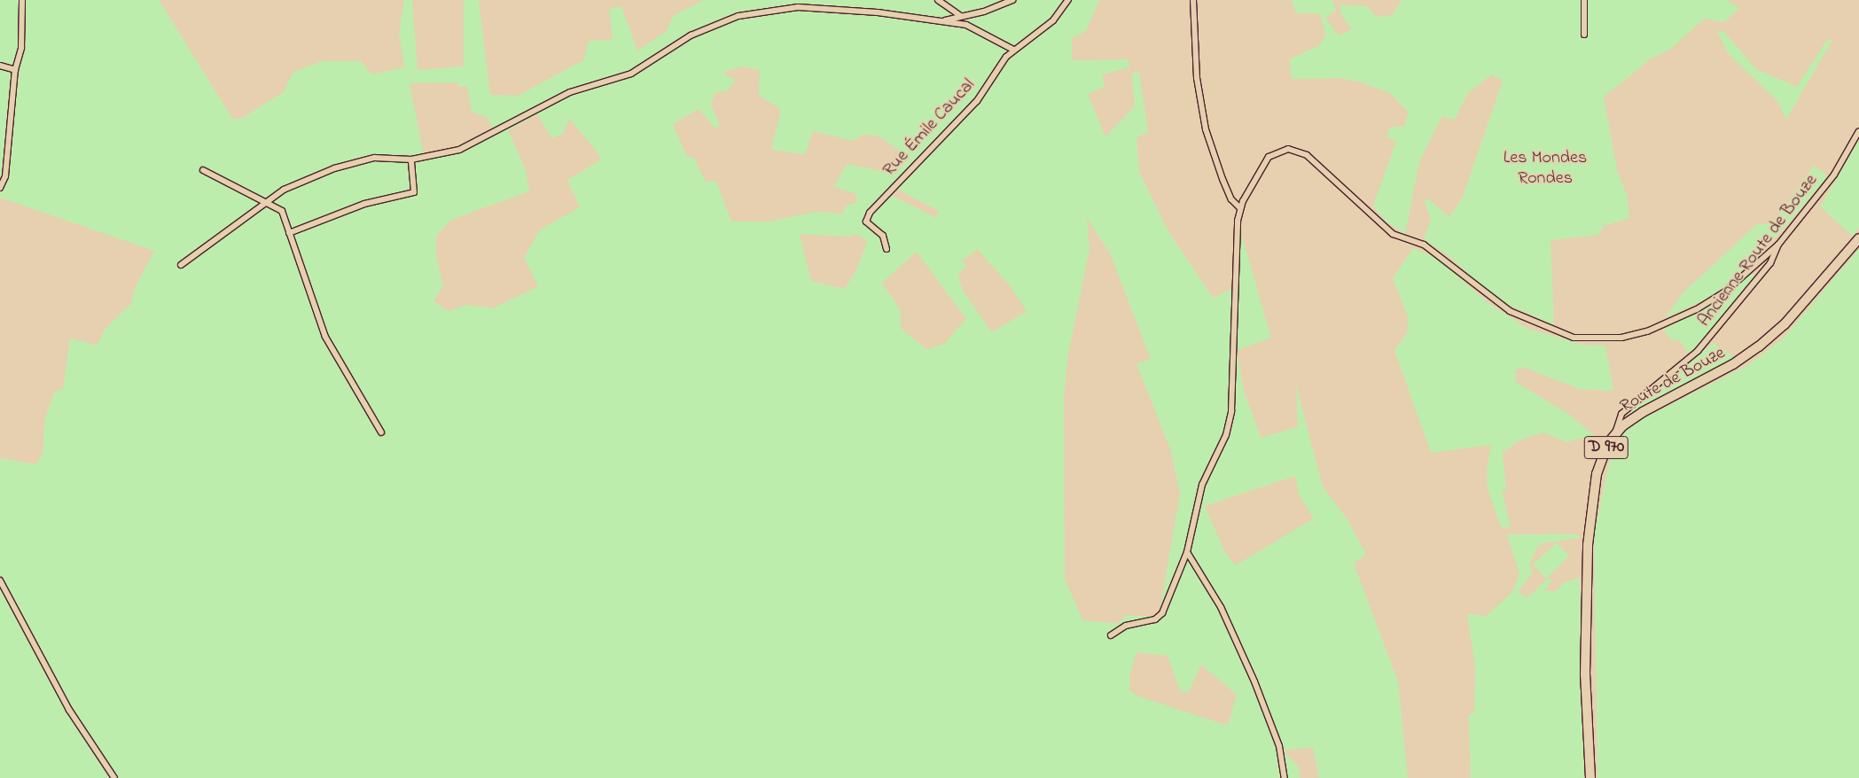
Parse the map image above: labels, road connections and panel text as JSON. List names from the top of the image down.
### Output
{
  "streets": {
    "main road": ["Route de Bouze", "D 970"],
    "street": ["Rue Émile Caucal", "Ancienne Route de Bouze"]
  },
  "crossings": [
    ["Ancienne Route de Bouze", "Route de Bouze"]
  ],
  "parks": ["Les Mondes Rondes"]
}
